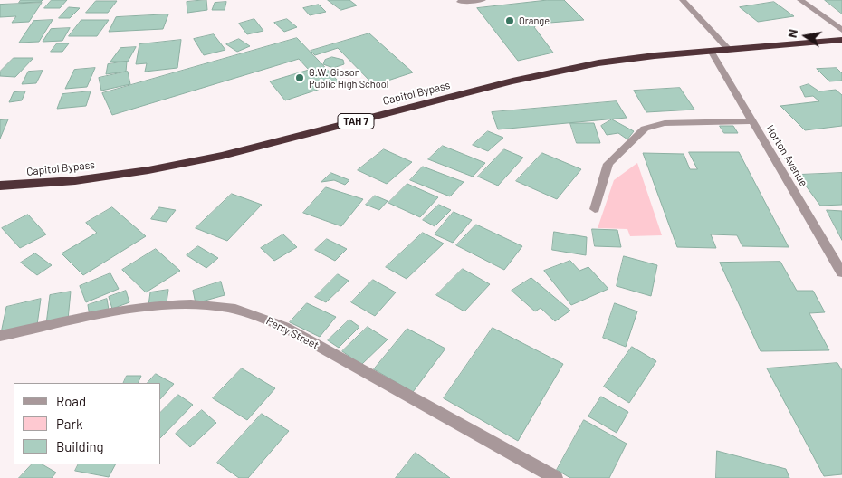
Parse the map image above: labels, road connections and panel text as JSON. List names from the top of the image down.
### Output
{
  "streets": {
    "highway": ["Capitol Bypass", "TAH 7"],
    "street": ["Horton Avenue", "Perry Street"]
  },
  "crossings": [
    ["Capitol Bypass", "Horton Avenue"]
  ],
  "places": ["Orange", "G.W. Gibson Public High School"],
  "legend": ["Road", "Park", "Building"],
  "north": "left"
}
